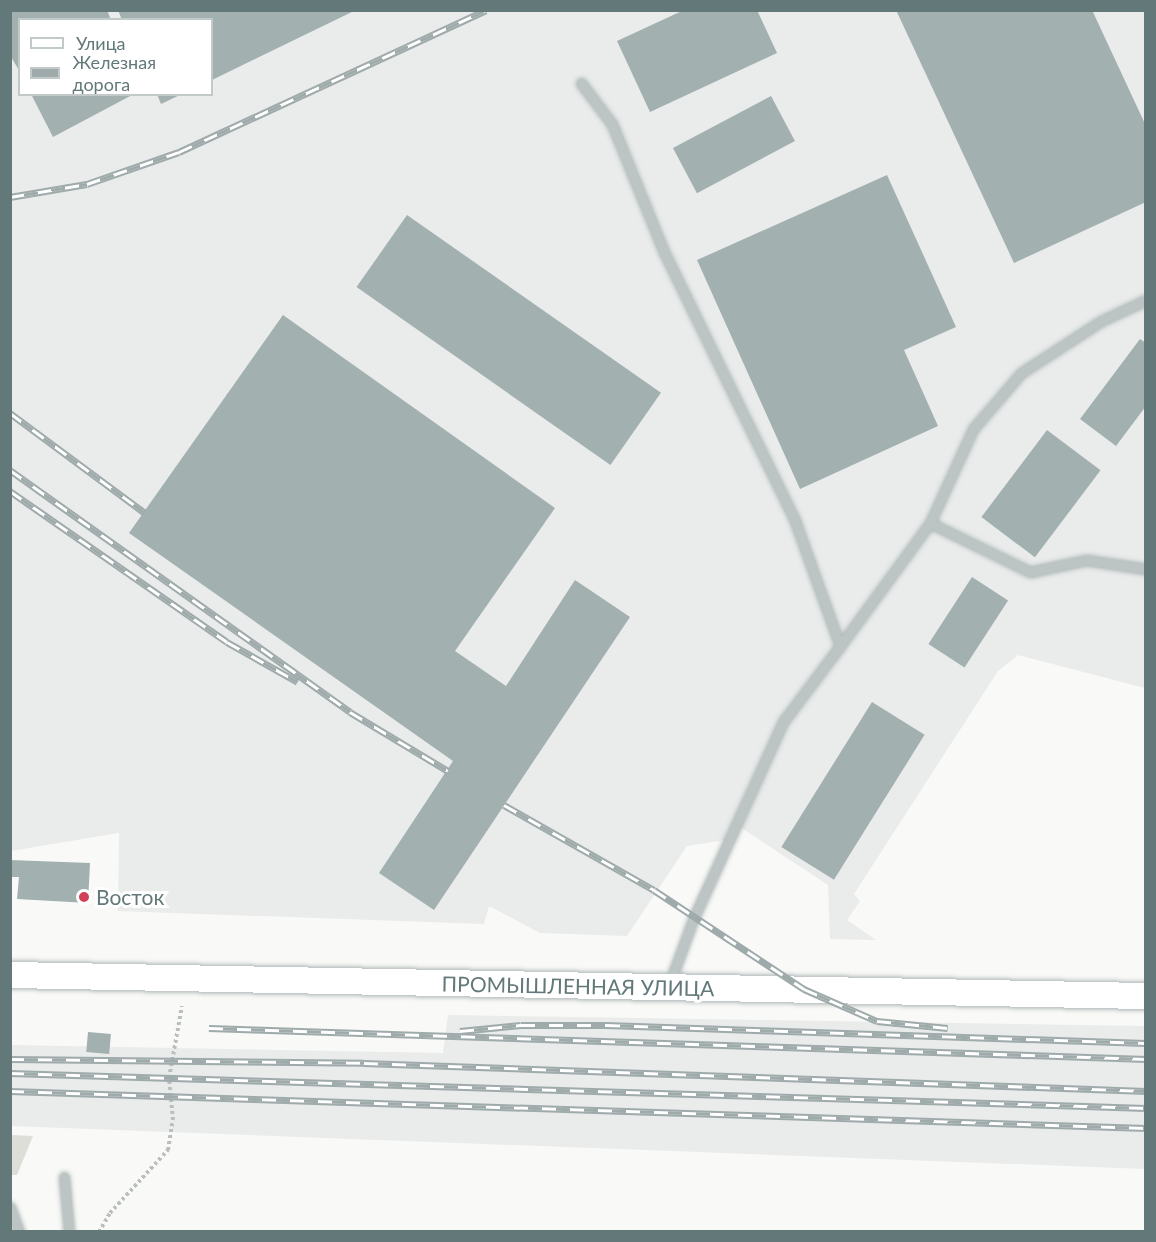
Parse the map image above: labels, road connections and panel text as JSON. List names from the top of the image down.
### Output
{
  "streets": {
    "street": ["ПРОМЫШЛЕННАЯ УЛИЦА"]
  },
  "places": ["Восток"],
  "legend": ["Улица", "Железная дорога"]
}
